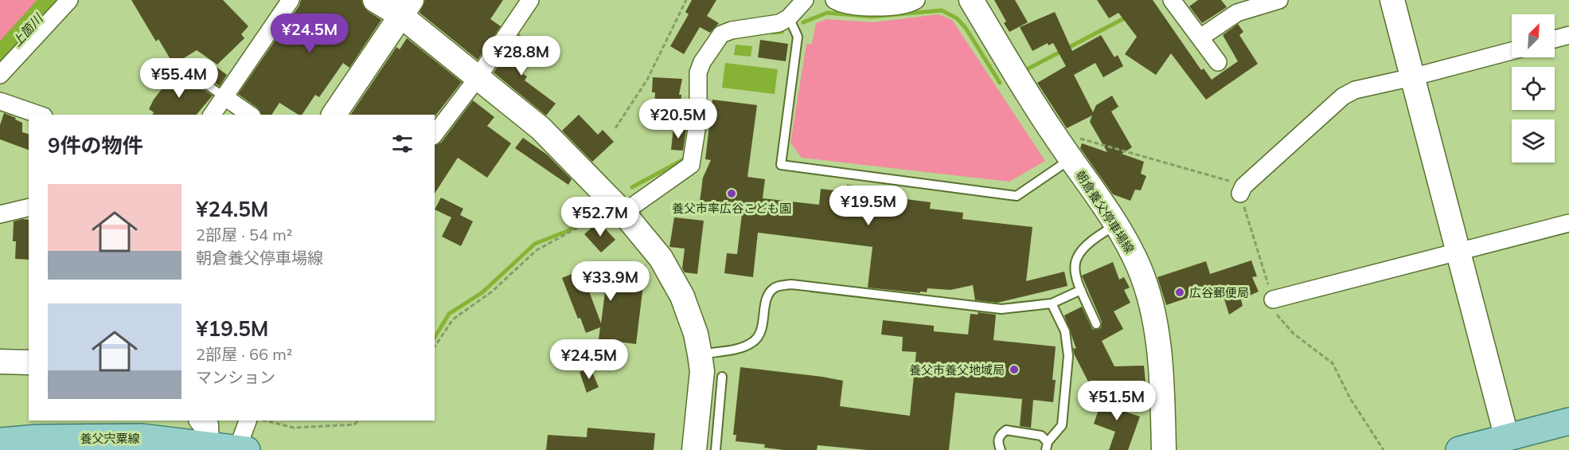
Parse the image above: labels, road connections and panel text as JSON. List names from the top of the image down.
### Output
{
  "streets": {
    "main road": ["養父宍粟線"],
    "street": ["朝倉養父停車場線"]
  },
  "water": ["上箇川"],
  "places": ["養父市率広谷こども園", "広谷郵便局", "養父市養父地域局"],
  "north": "top right",
  "page": {
    "price": [
      "¥24.5M",
      "¥28.8M",
      "¥55.4M",
      "¥20.5M",
      "¥19.5M",
      "¥52.7M",
      "¥33.9M",
      "¥24.5M",
      "¥51.5M"
    ],
    "heading": "9件の物件",
    "list": [
      {
        "name": "¥24.5M",
        "note": "2部屋 · 54 m² · 朝倉養父停車場線"
      },
      {
        "name": "¥19.5M",
        "note": "2部屋 · 66 m² · マンション"
      }
    ]
  }
}
